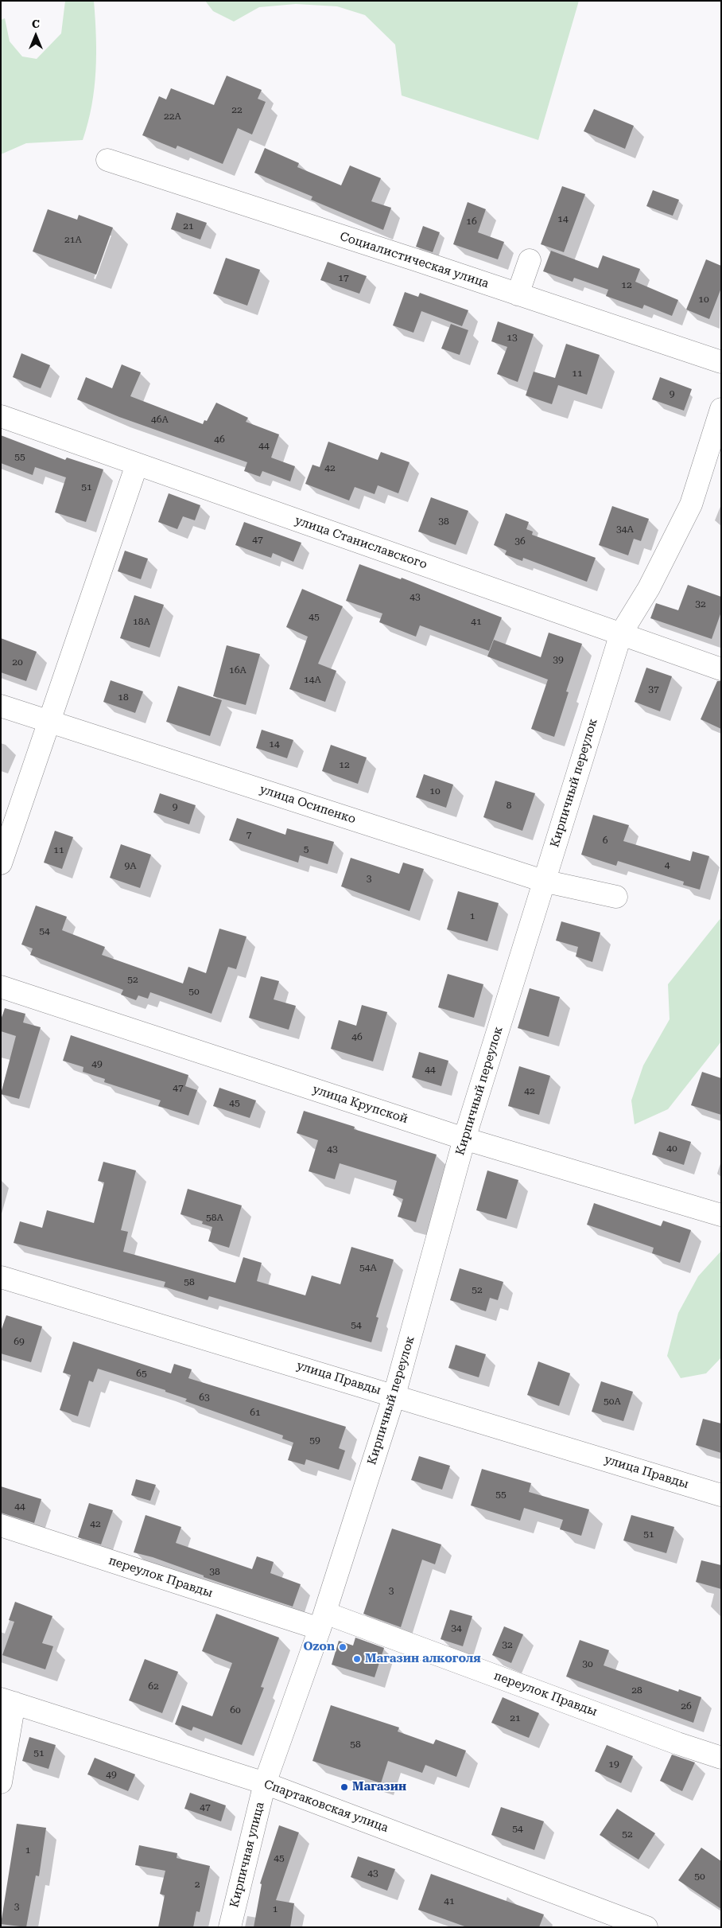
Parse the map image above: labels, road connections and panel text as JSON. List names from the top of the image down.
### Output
{
  "streets": {
    "street": [
      "Социалистическая улица",
      "улица Станиславского",
      "Кирпичный переулок",
      "улица Осипенко",
      "улица Крупской",
      "улица Правды",
      "переулок Правды",
      "Спартаковская улица",
      "Кирпичная улица"
    ]
  },
  "crossings": [
    ["улица Станиславского", "Кирпичный переулок"],
    ["Кирпичный переулок", "улица Осипенко"],
    ["Кирпичный переулок", "улица Крупской"],
    ["Кирпичный переулок", "улица Правды"],
    ["Кирпичный переулок", "переулок Правды"],
    ["Кирпичный переулок", "Спартаковская улица"],
    ["Кирпичный переулок", "Кирпичная улица"],
    ["Спартаковская улица", "Кирпичная улица"]
  ],
  "places": ["Ozon", "Магазин алкоголя", "Магазин"],
  "house_numbers": [
    "22",
    "22А",
    "14",
    "16",
    "21",
    "21А",
    "17",
    "12",
    "10",
    "13",
    "11",
    "9",
    "46А",
    "46",
    "44",
    "55",
    "42",
    "51",
    "38",
    "34А",
    "47",
    "36",
    "43",
    "32",
    "45",
    "18А",
    "41",
    "39",
    "20",
    "16А",
    "14А",
    "37",
    "18",
    "14",
    "12",
    "10",
    "8",
    "9",
    "7",
    "6",
    "5",
    "11",
    "4",
    "9А",
    "3",
    "1",
    "54",
    "52",
    "50",
    "46",
    "49",
    "44",
    "47",
    "42",
    "45",
    "40",
    "43",
    "58А",
    "54А",
    "58",
    "52",
    "54",
    "69",
    "65",
    "63",
    "50А",
    "61",
    "59",
    "55",
    "44",
    "42",
    "51",
    "38",
    "3",
    "34",
    "32",
    "30",
    "62",
    "28",
    "26",
    "60",
    "21",
    "58",
    "51",
    "19",
    "49",
    "47",
    "54",
    "52",
    "1",
    "45",
    "43",
    "50",
    "2",
    "41",
    "3",
    "1"
  ],
  "north": "top"
}
